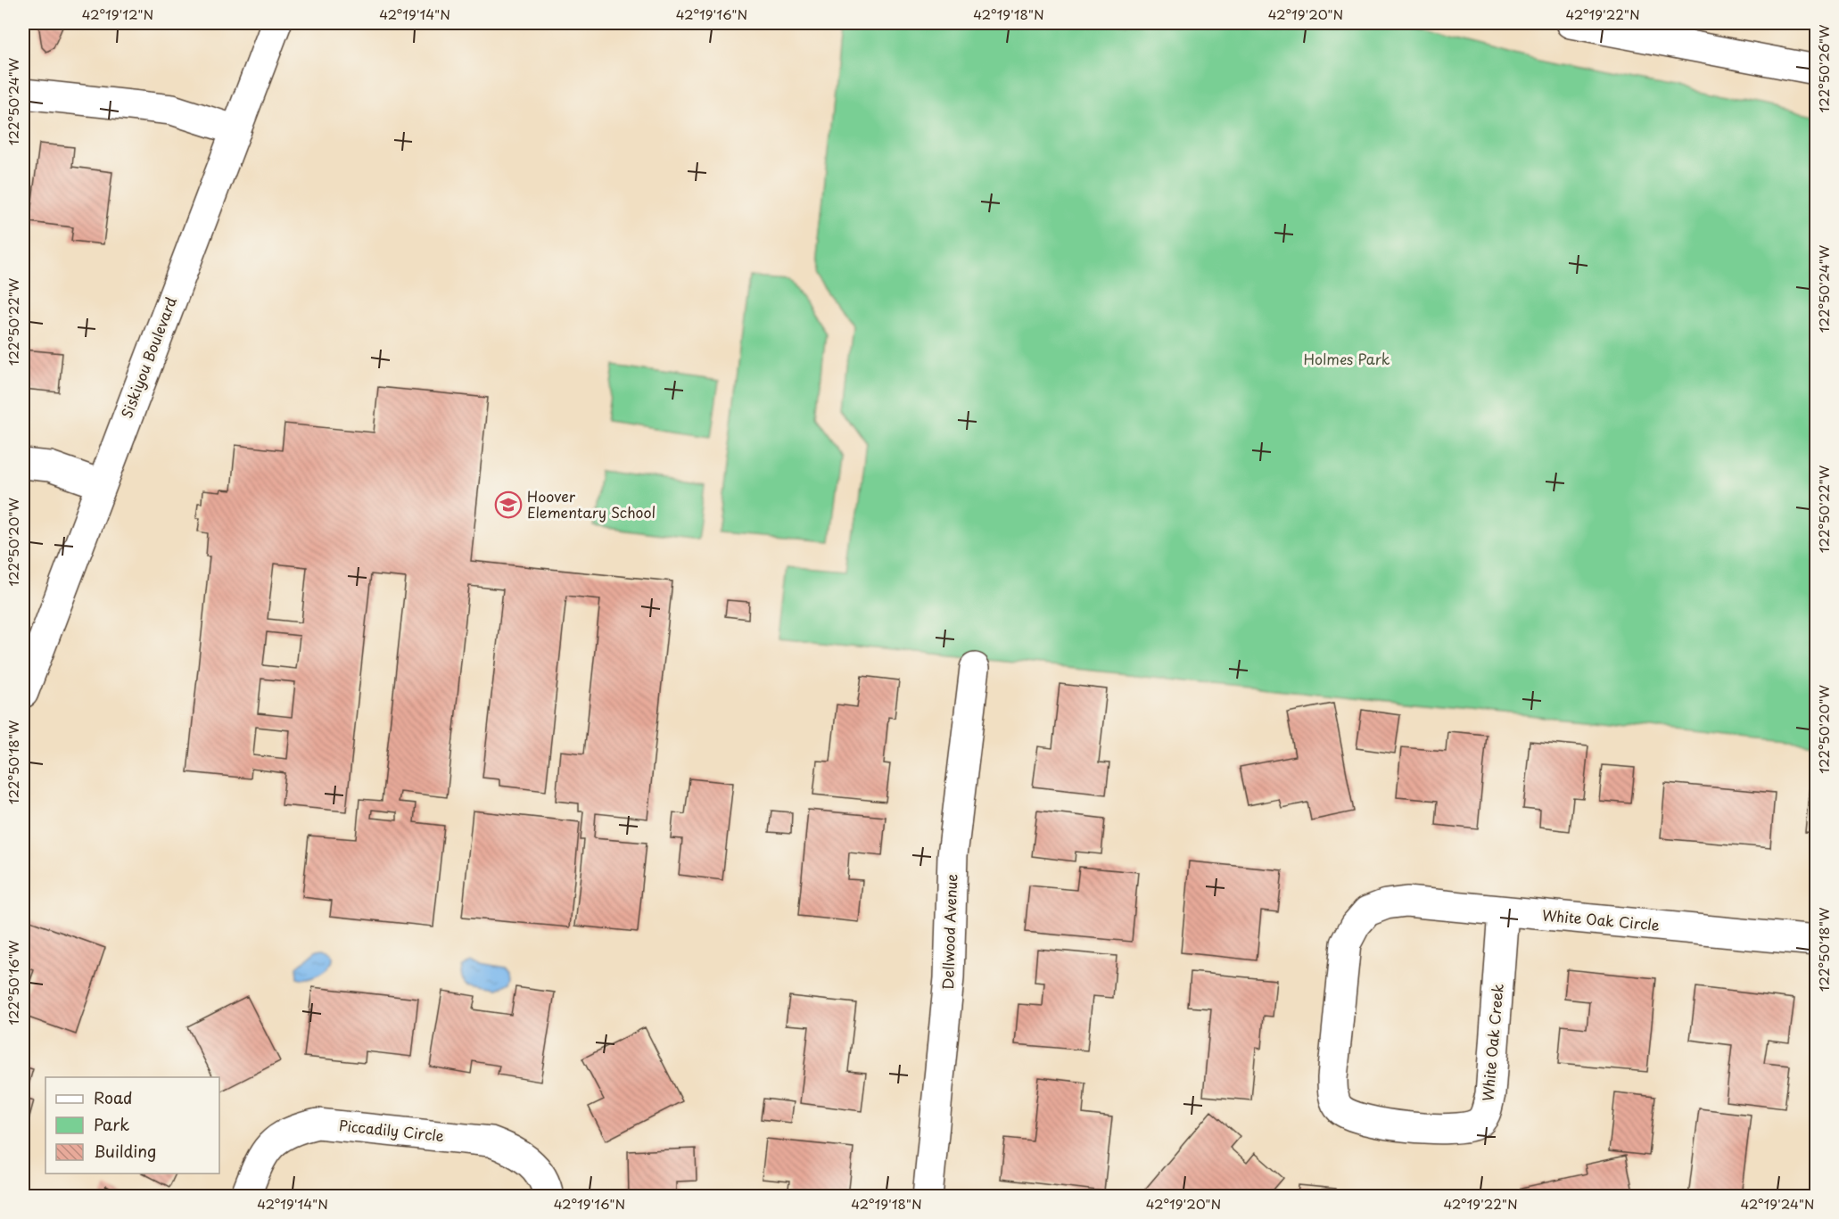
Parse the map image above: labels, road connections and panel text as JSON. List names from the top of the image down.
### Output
{
  "streets": {
    "street": [
      "Siskiyou Boulevard",
      "White Oak Circle",
      "Dellwood Avenue",
      "White Oak Creek",
      "Piccadily Circle"
    ]
  },
  "crossings": [
    ["White Oak Circle", "White Oak Creek"]
  ],
  "parks": ["Holmes Park"],
  "places": {
    "school or university": ["Hoover Elementary School"]
  },
  "legend": ["Road", "Park", "Building"],
  "coordinates": [
    "42°19'12\"N",
    "42°19'14\"N",
    "42°19'16\"N",
    "42°19'18\"N",
    "42°19'20\"N",
    "42°19'22\"N",
    "122°50'26\"W",
    "122°50'24\"W",
    "122°50'22\"W",
    "122°50'20\"W",
    "122°50'18\"W",
    "122°50'16\"W",
    "42°19'24\"N"
  ]
}
